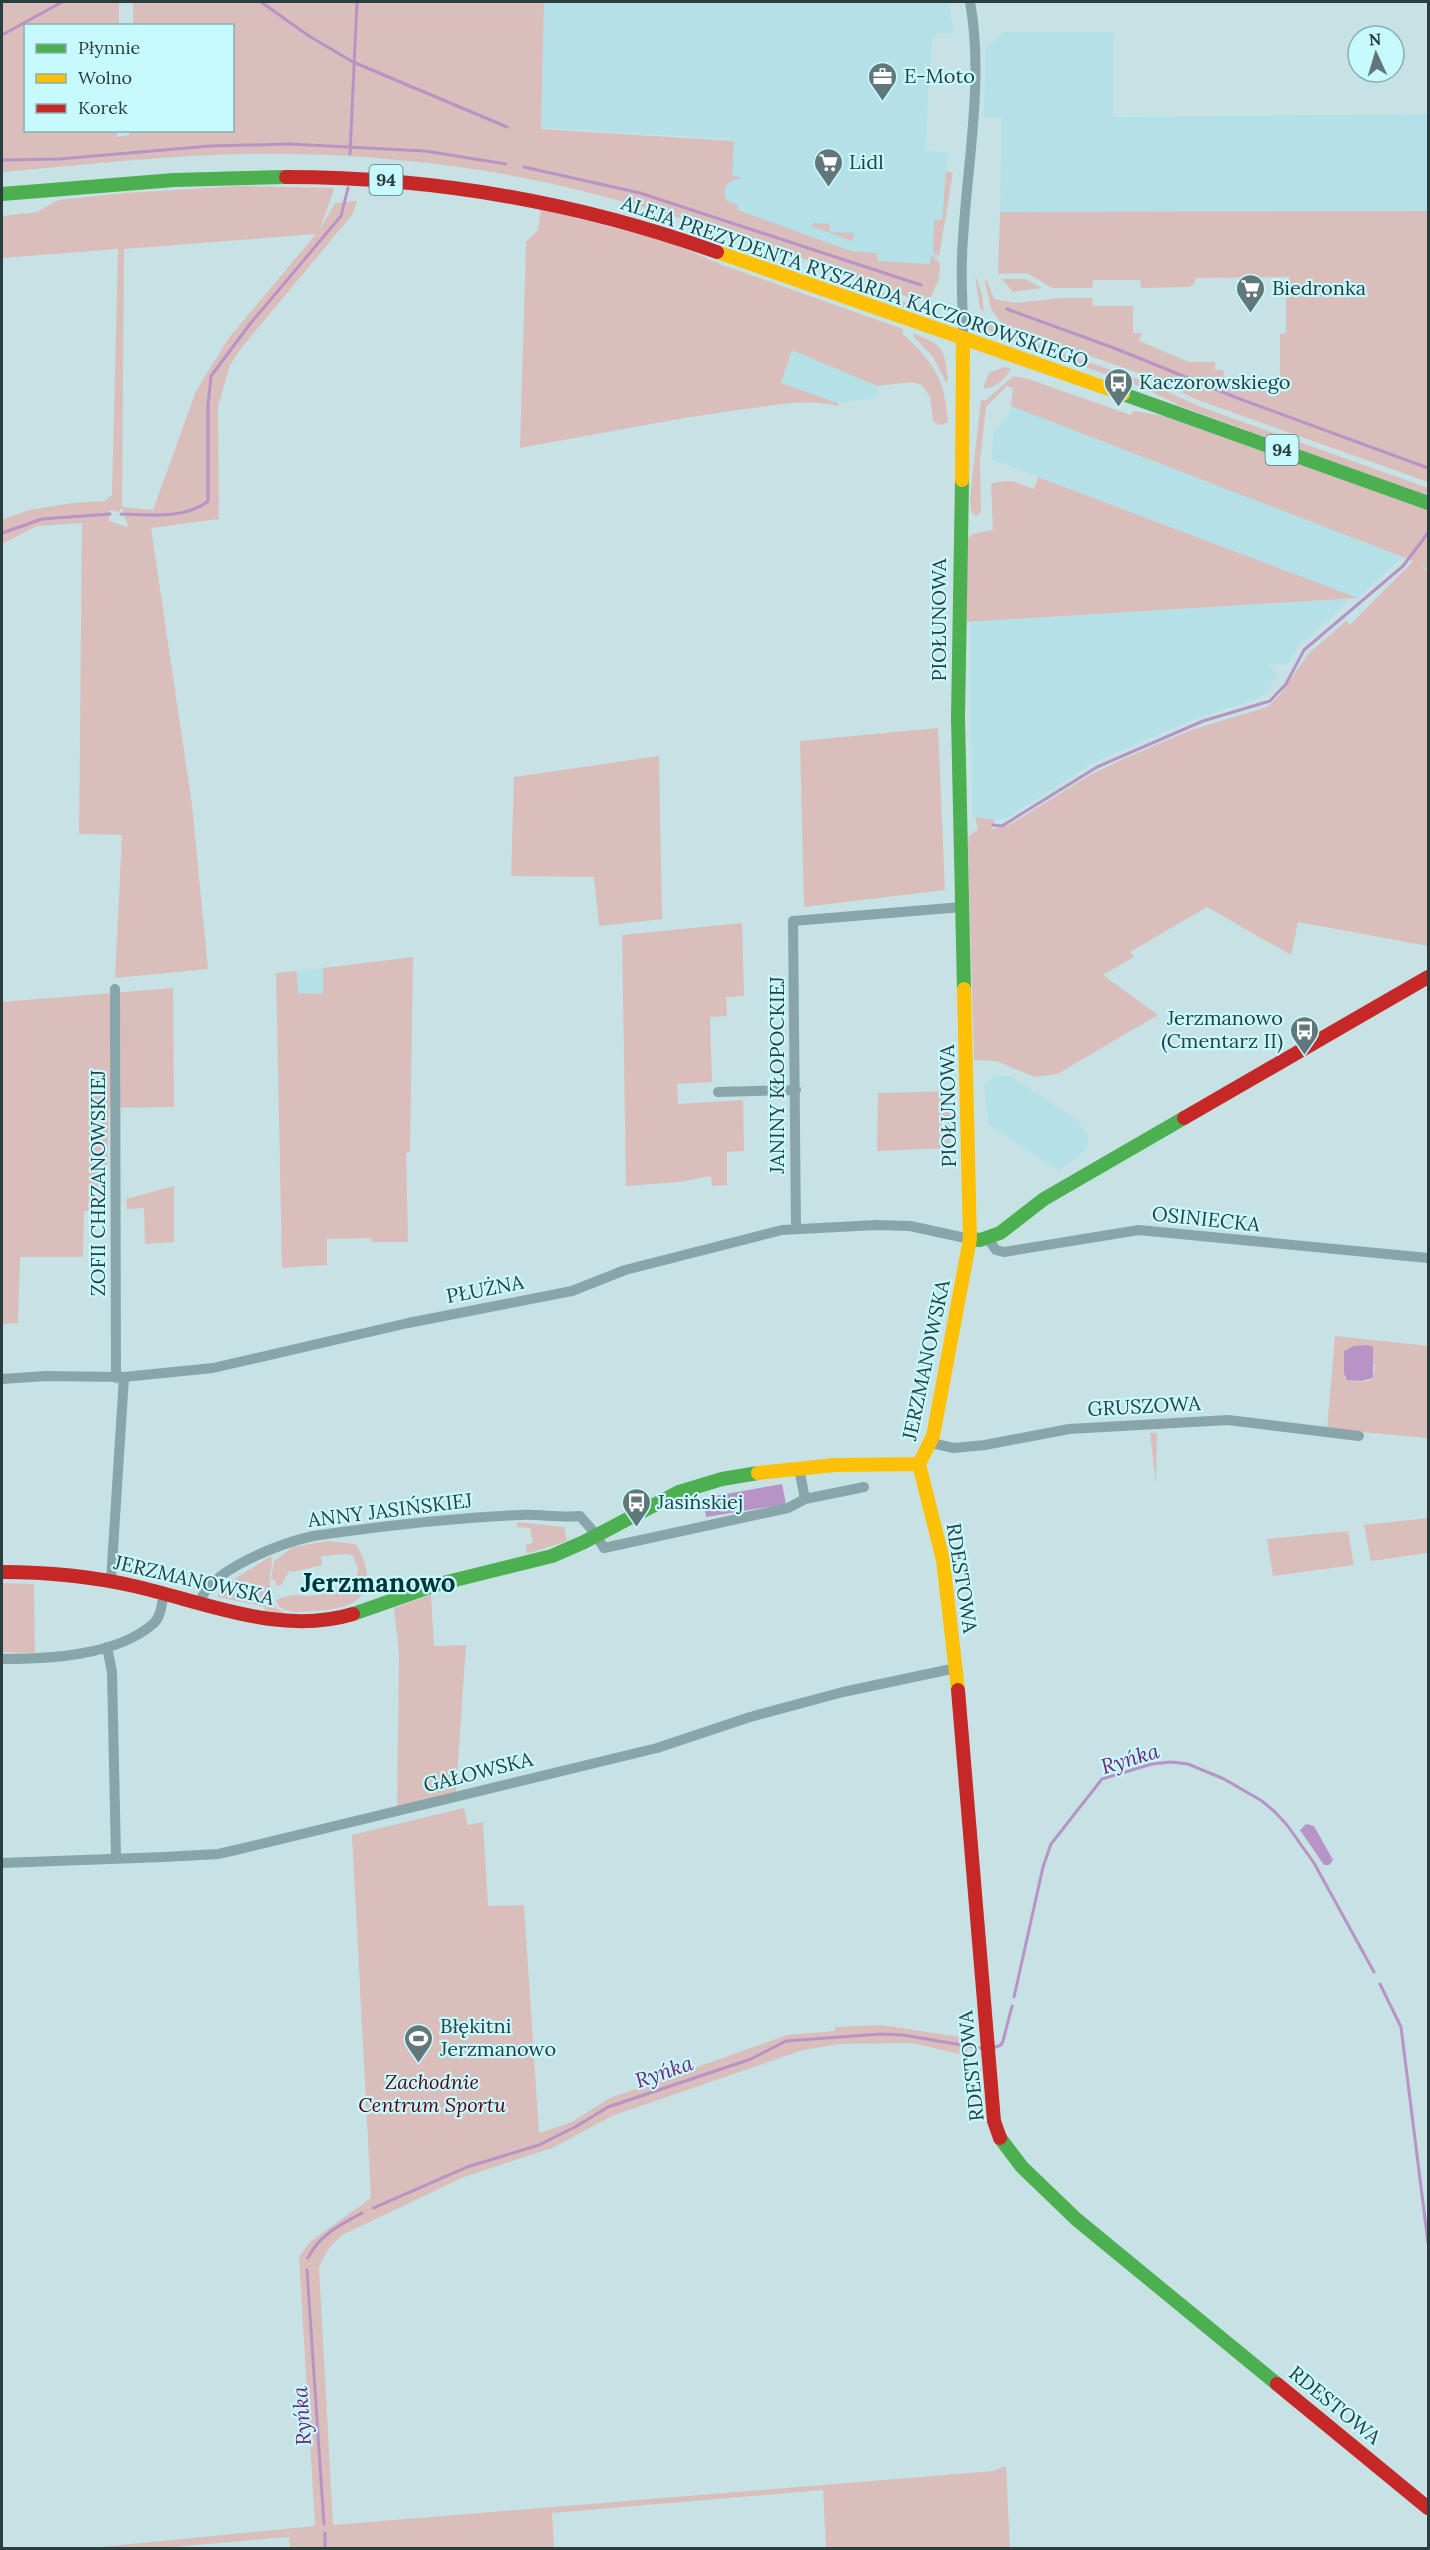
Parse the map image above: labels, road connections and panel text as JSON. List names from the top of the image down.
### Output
{
  "streets": {
    "street": [
      "94",
      "ALEJA PREZYDENTA RYSZARDA KACZOROWSKIEGO",
      "PIOŁUNOWA",
      "JANINY KŁOPOCKIEJ",
      "ZOFII CHRZANOWSKIEJ",
      "OSINIECKA",
      "PŁUŻNA",
      "JERZMANOWSKA",
      "GRUSZOWA",
      "ANNY JASIŃSKIEJ",
      "RDESTOWA",
      "GAŁOWSKA"
    ]
  },
  "crossings": [
    ["ALEJA PREZYDENTA RYSZARDA KACZOROWSKIEGO", "PIOŁUNOWA"],
    ["PIOŁUNOWA", "JANINY KŁOPOCKIEJ"],
    ["PIOŁUNOWA", "PŁUŻNA"],
    ["PIOŁUNOWA", "JERZMANOWSKA"],
    ["JANINY KŁOPOCKIEJ", "PŁUŻNA"],
    ["ZOFII CHRZANOWSKIEJ", "PŁUŻNA"],
    ["ZOFII CHRZANOWSKIEJ", "JERZMANOWSKA"],
    ["PŁUŻNA", "JERZMANOWSKA"],
    ["JERZMANOWSKA", "GRUSZOWA"],
    ["JERZMANOWSKA", "ANNY JASIŃSKIEJ"],
    ["JERZMANOWSKA", "RDESTOWA"],
    ["RDESTOWA", "GAŁOWSKA"]
  ],
  "districts": ["Jerzmanowo"],
  "water": ["Ryńka"],
  "parks": ["Zachodnie Centrum Sportu"],
  "places": {
    "office": ["E-Moto"],
    "supermarket": ["Lidl", "Biedronka"],
    "bus stop": ["Kaczorowskiego", "Jerzmanowo (Cmentarz II)", "Jasińskiej"],
    "sports": ["Błękitni Jerzmanowo"]
  },
  "legend": ["Płynnie", "Wolno", "Korek"],
  "north": "top"
}
